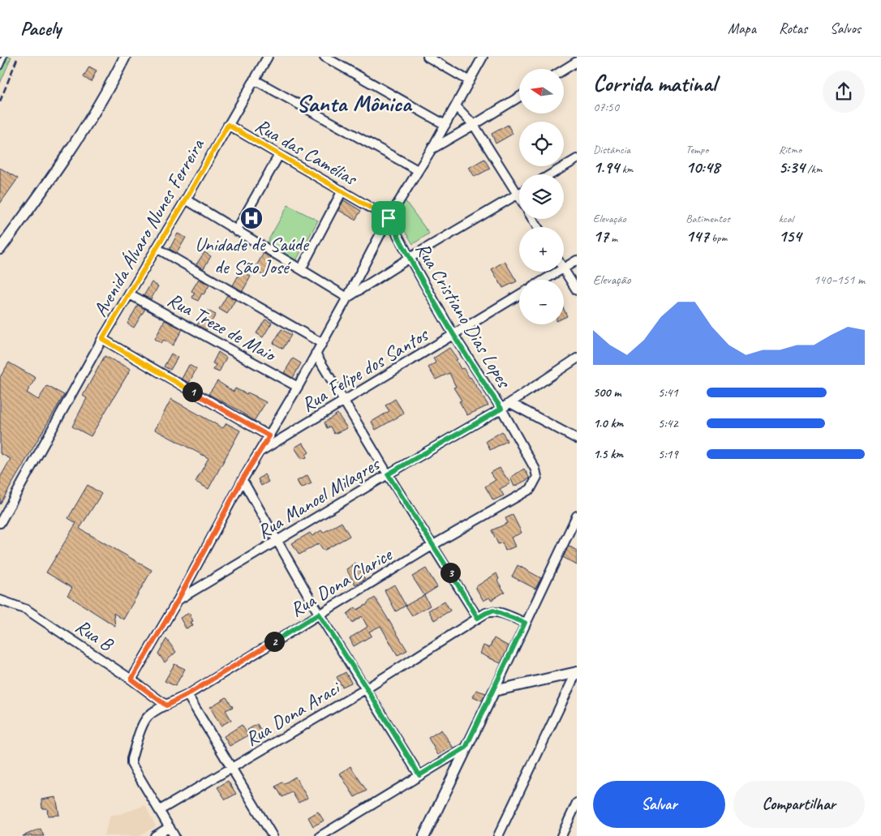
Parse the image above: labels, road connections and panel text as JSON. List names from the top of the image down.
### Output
{
  "streets": {
    "street": [
      "Rua das Camélias",
      "Avenida Álvaro Nunes Ferreira",
      "Rua Cristiano Dias Lopes",
      "Rua Treze de Maio",
      "Rua Felipe dos Santos",
      "Rua Manoel Milagres",
      "Rua Dona Clarice",
      "Rua B",
      "Rua Dona Araci"
    ]
  },
  "crossings": [
    ["Rua das Camélias", "Avenida Álvaro Nunes Ferreira"],
    ["Rua das Camélias", "Rua Cristiano Dias Lopes"],
    ["Avenida Álvaro Nunes Ferreira", "Rua Treze de Maio"],
    ["Rua Cristiano Dias Lopes", "Rua Felipe dos Santos"],
    ["Rua Cristiano Dias Lopes", "Rua Manoel Milagres"],
    ["Rua Cristiano Dias Lopes", "Rua Dona Clarice"],
    ["Rua Dona Clarice", "Rua B"],
    ["Rua Dona Clarice", "Rua Dona Araci"]
  ],
  "districts": ["Santa Mônica"],
  "places": {
    "hospital": ["Unidade de Saúde de São José"]
  },
  "north": "left",
  "page": {
    "header": "Pacely",
    "nav": ["Mapa", "Rotas", "Salvos"],
    "heading": ["Corrida matinal", "07:50"],
    "map_buttons": ["+", "−"],
    "stats": [
      ["Distância", "1.94 km"],
      ["Tempo", "10:48"],
      ["Ritmo", "5:34 /km"],
      ["Elevação", "17 m"],
      ["Batimentos", "147 bpm"],
      ["kcal", "154"]
    ],
    "chart": ["Elevação", "140–151 m"],
    "list": [
      {
        "name": "500 m",
        "note": "5:41"
      },
      {
        "name": "1.0 km",
        "note": "5:42"
      },
      {
        "name": "1.5 km",
        "note": "5:19"
      }
    ],
    "pins": ["1", "3", "2"],
    "buttons": ["Salvar", "Compartilhar"]
  }
}
